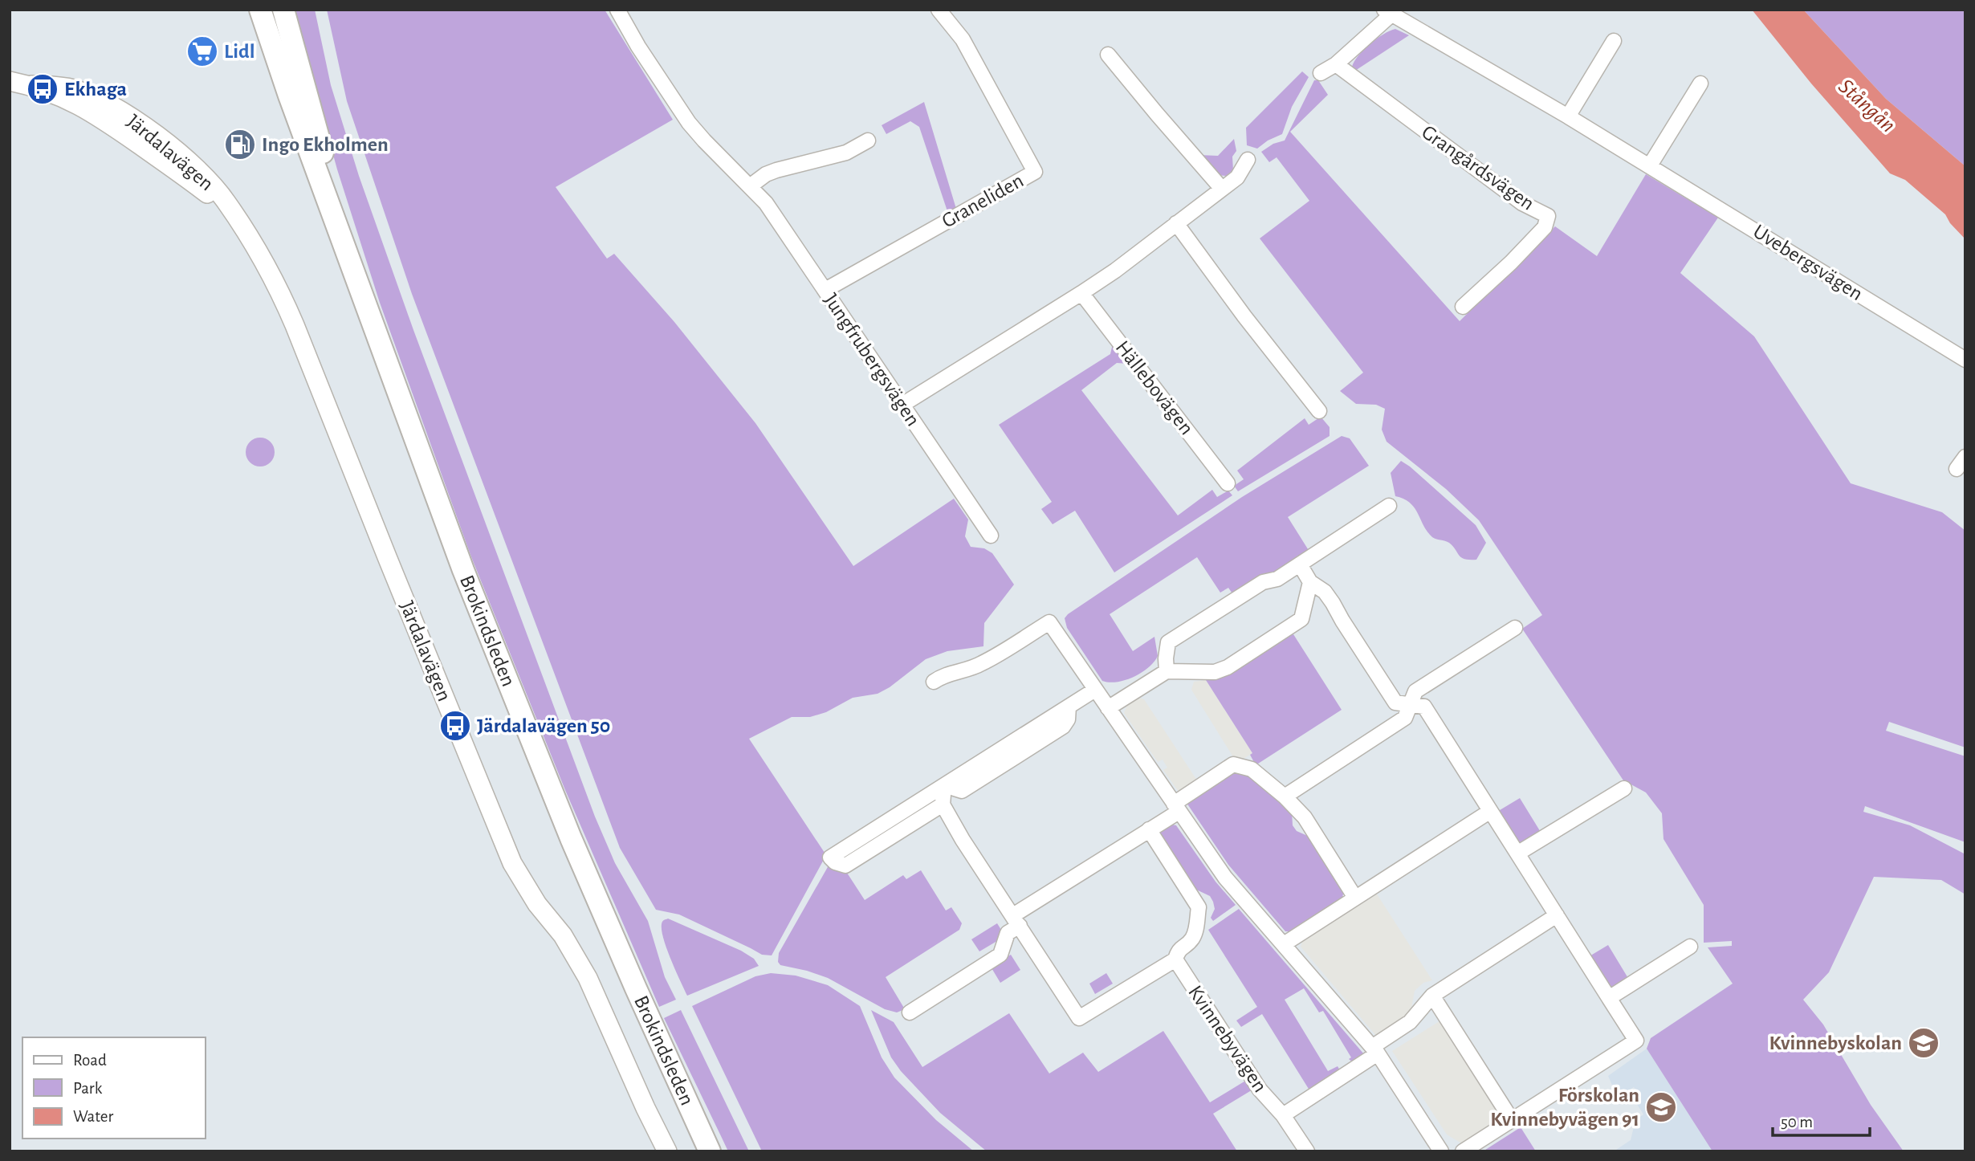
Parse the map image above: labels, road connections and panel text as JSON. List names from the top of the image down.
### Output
{
  "streets": {
    "main road": ["Brokindsleden"],
    "street": [
      "Järdalavägen",
      "Grangårdsvägen",
      "Graneliden",
      "Uvebergsvägen",
      "Jungfrubergsvägen",
      "Hällebovägen",
      "Kvinnebyvägen"
    ]
  },
  "crossings": [
    ["Graneliden", "Jungfrubergsvägen"]
  ],
  "water": ["Stångån"],
  "places": {
    "supermarket": ["Lidl"],
    "bus stop": ["Ekhaga", "Järdalavägen 50"],
    "fuel station": ["Ingo Ekholmen"],
    "school or university": ["Kvinnebyskolan", "Förskolan Kvinnebyvägen 91"]
  },
  "legend": ["Road", "Park", "Water"],
  "scale_bar": "50 m"
}
